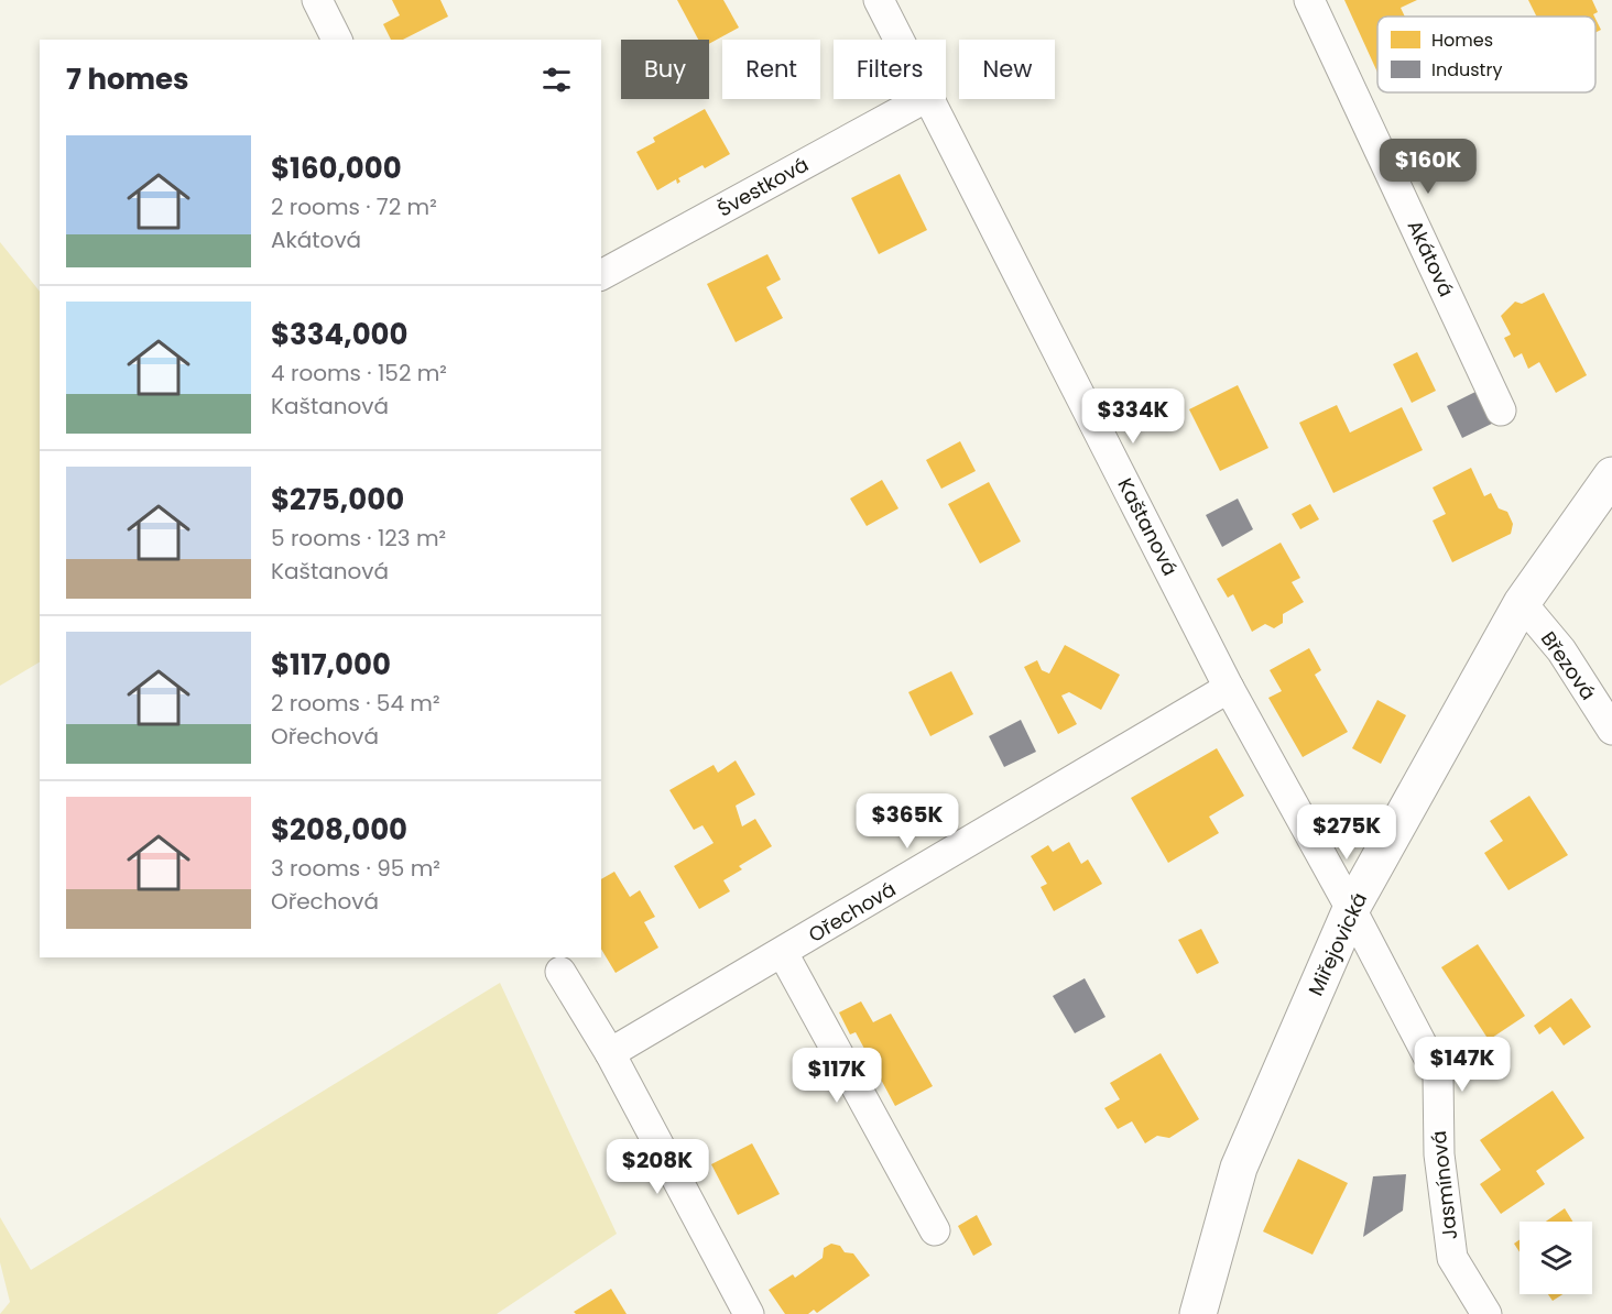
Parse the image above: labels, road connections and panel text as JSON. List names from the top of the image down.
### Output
{
  "streets": {
    "street": [
      "Švestková",
      "Akátová",
      "Kaštanová",
      "Březová",
      "Ořechová",
      "Miřejovická",
      "Jasmínová"
    ]
  },
  "crossings": [
    ["Kaštanová", "Ořechová"],
    ["Kaštanová", "Miřejovická"],
    ["Kaštanová", "Jasmínová"],
    ["Březová", "Miřejovická"],
    ["Miřejovická", "Jasmínová"]
  ],
  "legend": ["Homes", "Industry"],
  "page": {
    "chip": [
      "Buy",
      "Rent",
      "Filters",
      "New"
    ],
    "heading": "7 homes",
    "list": [
      {
        "name": "$160,000",
        "note": "2 rooms · 72 m² · Akátová"
      },
      {
        "name": "$334,000",
        "note": "4 rooms · 152 m² · Kaštanová"
      },
      {
        "name": "$275,000",
        "note": "5 rooms · 123 m² · Kaštanová"
      },
      {
        "name": "$117,000",
        "note": "2 rooms · 54 m² · Ořechová"
      },
      {
        "name": "$208,000",
        "note": "3 rooms · 95 m² · Ořechová"
      }
    ],
    "price": [
      "$160K",
      "$334K",
      "$365K",
      "$275K",
      "$147K",
      "$117K",
      "$208K"
    ]
  }
}
